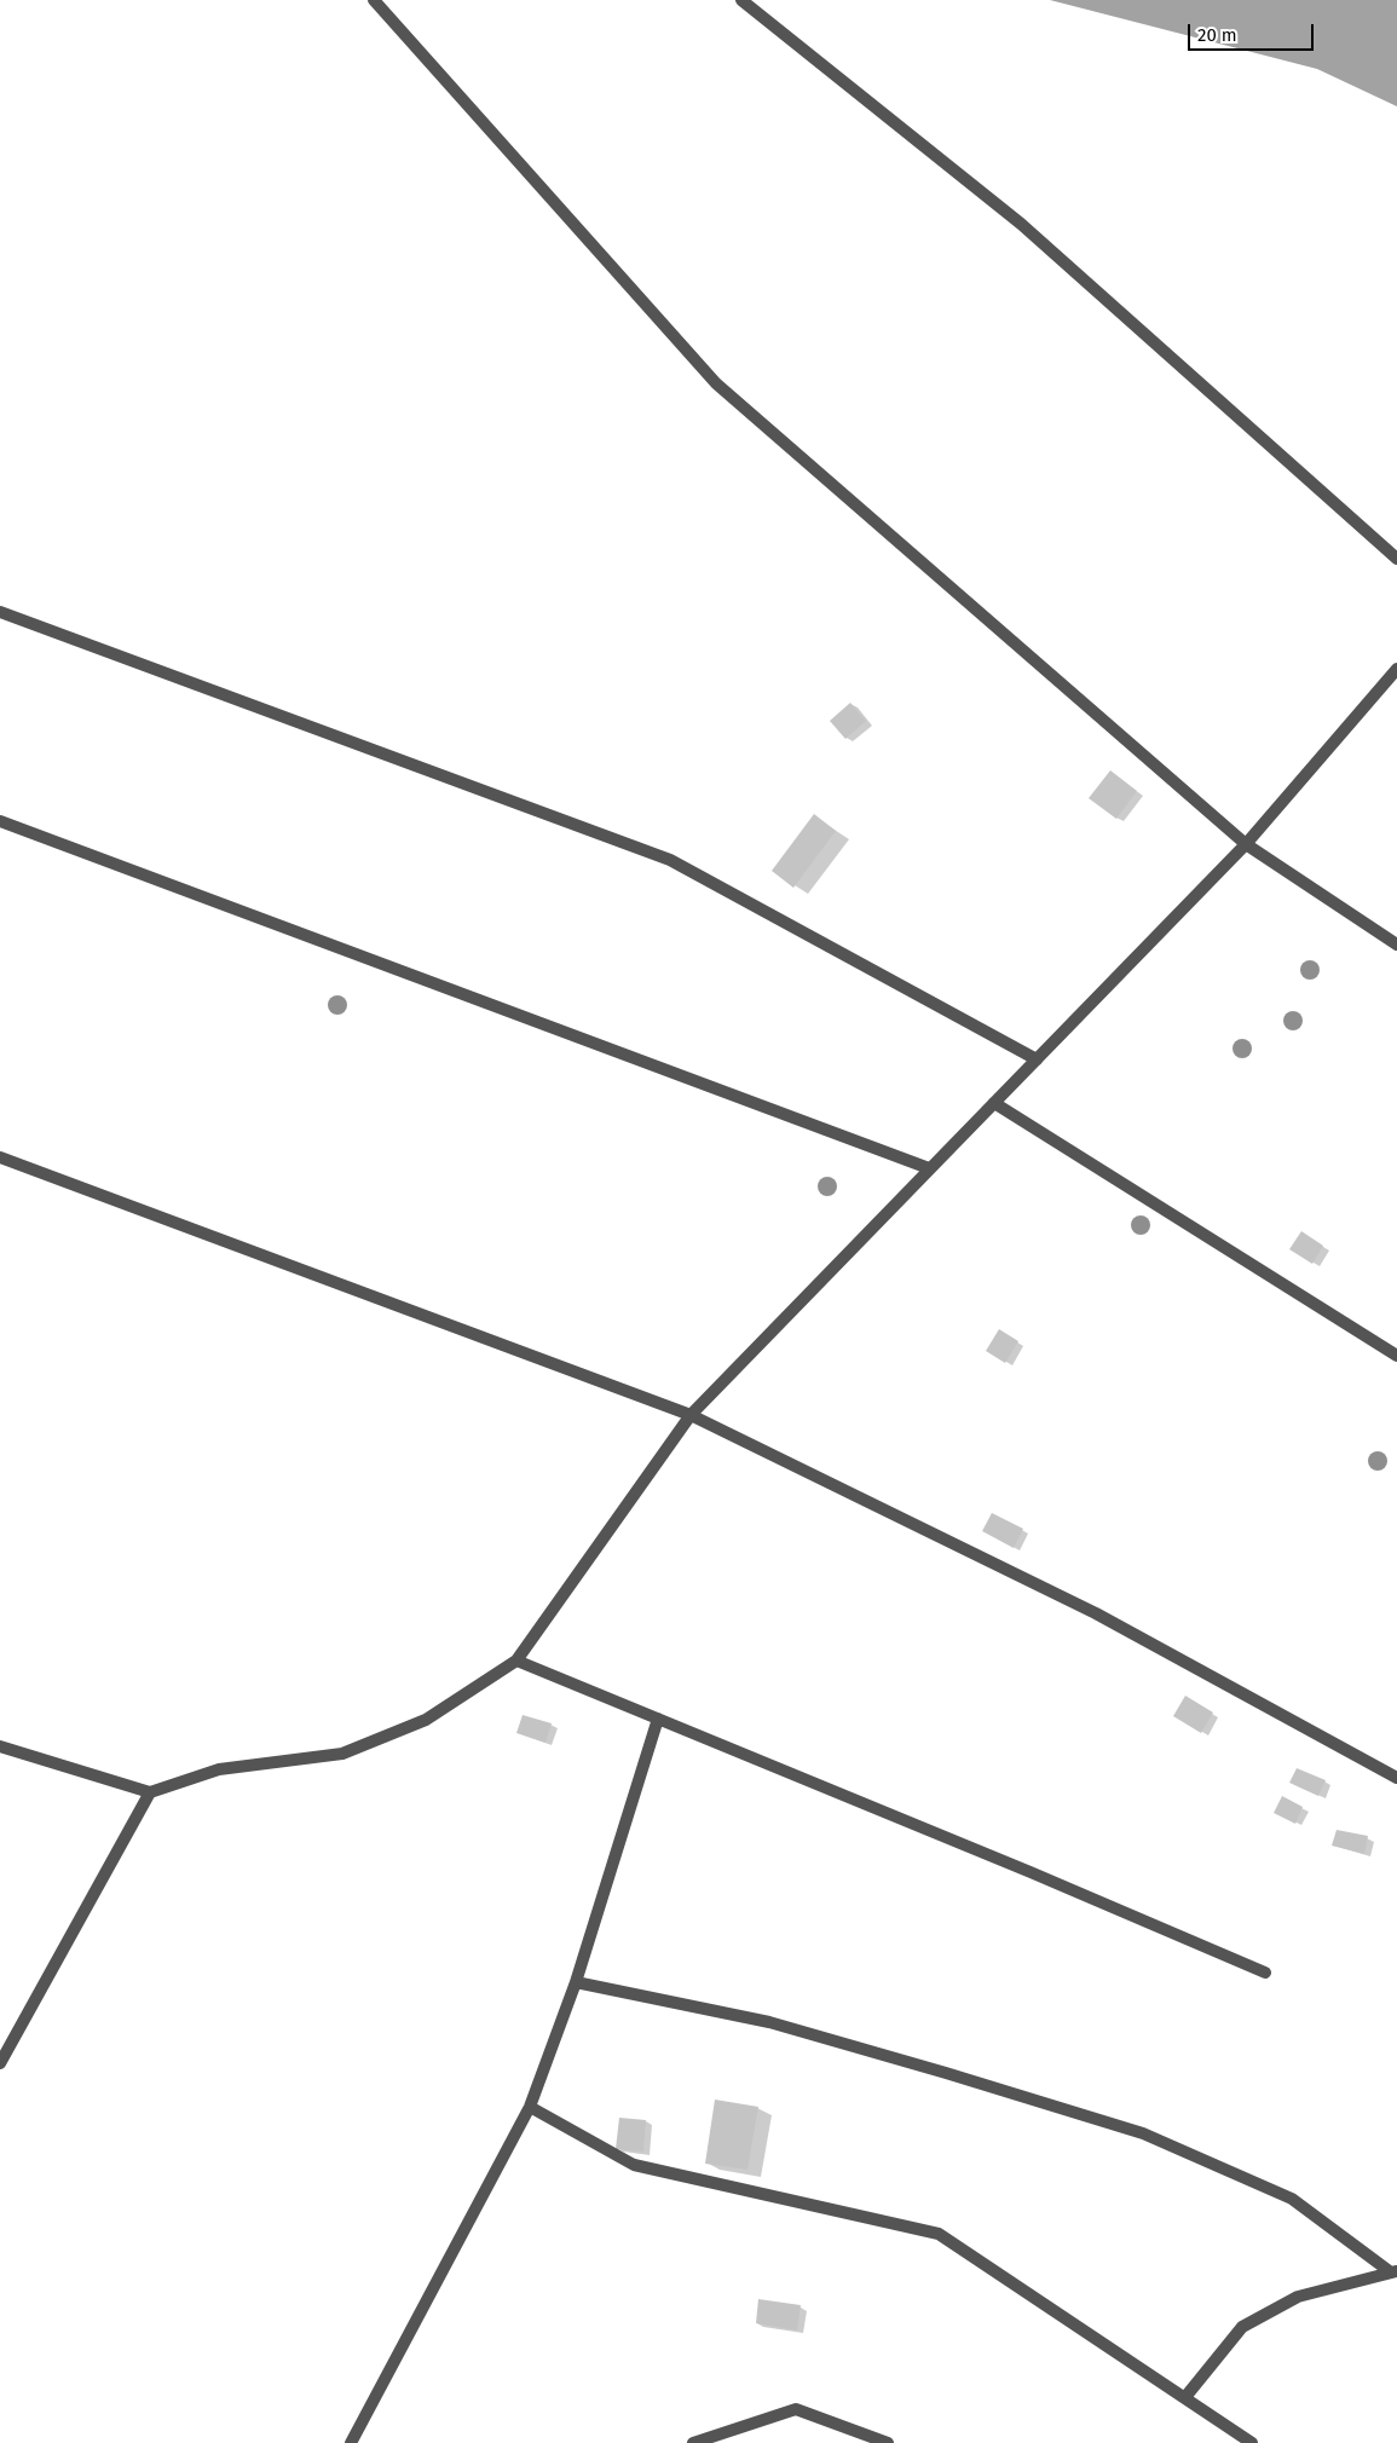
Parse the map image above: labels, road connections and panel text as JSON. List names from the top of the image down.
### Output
{
  "scale_bar": "20 m"
}
